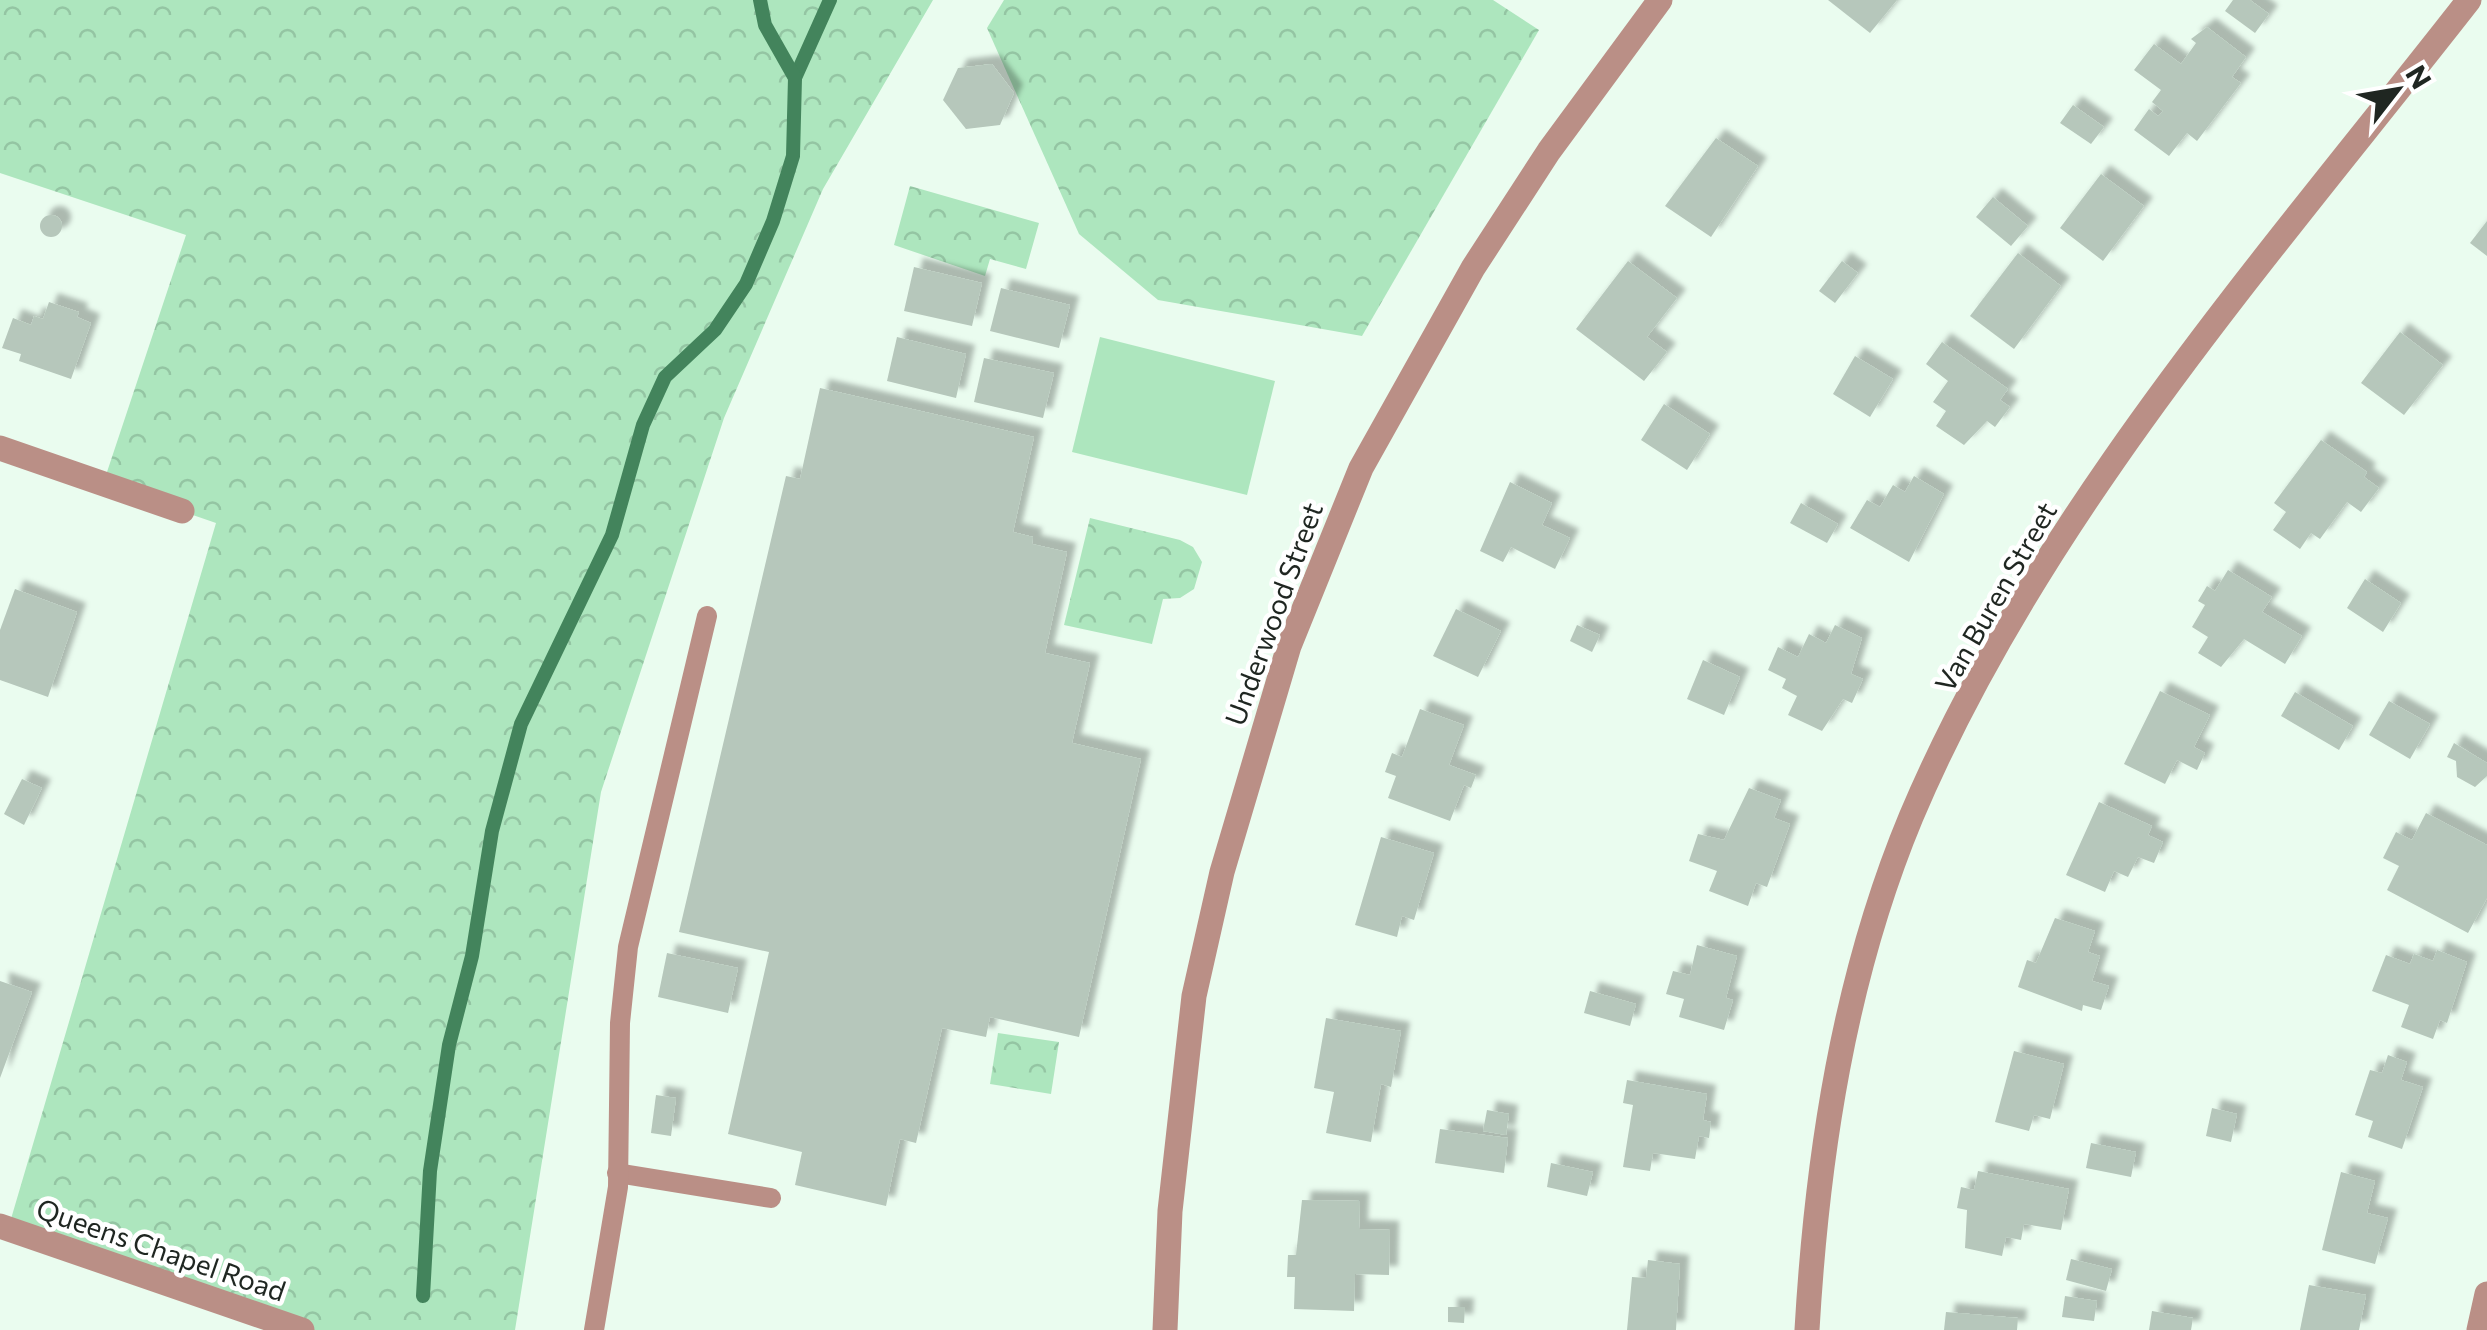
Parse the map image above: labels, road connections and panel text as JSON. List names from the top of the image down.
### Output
{
  "streets": {
    "street": ["Van Buren Street", "Underwood Street", "Queens Chapel Road"]
  },
  "north": "top right"
}
